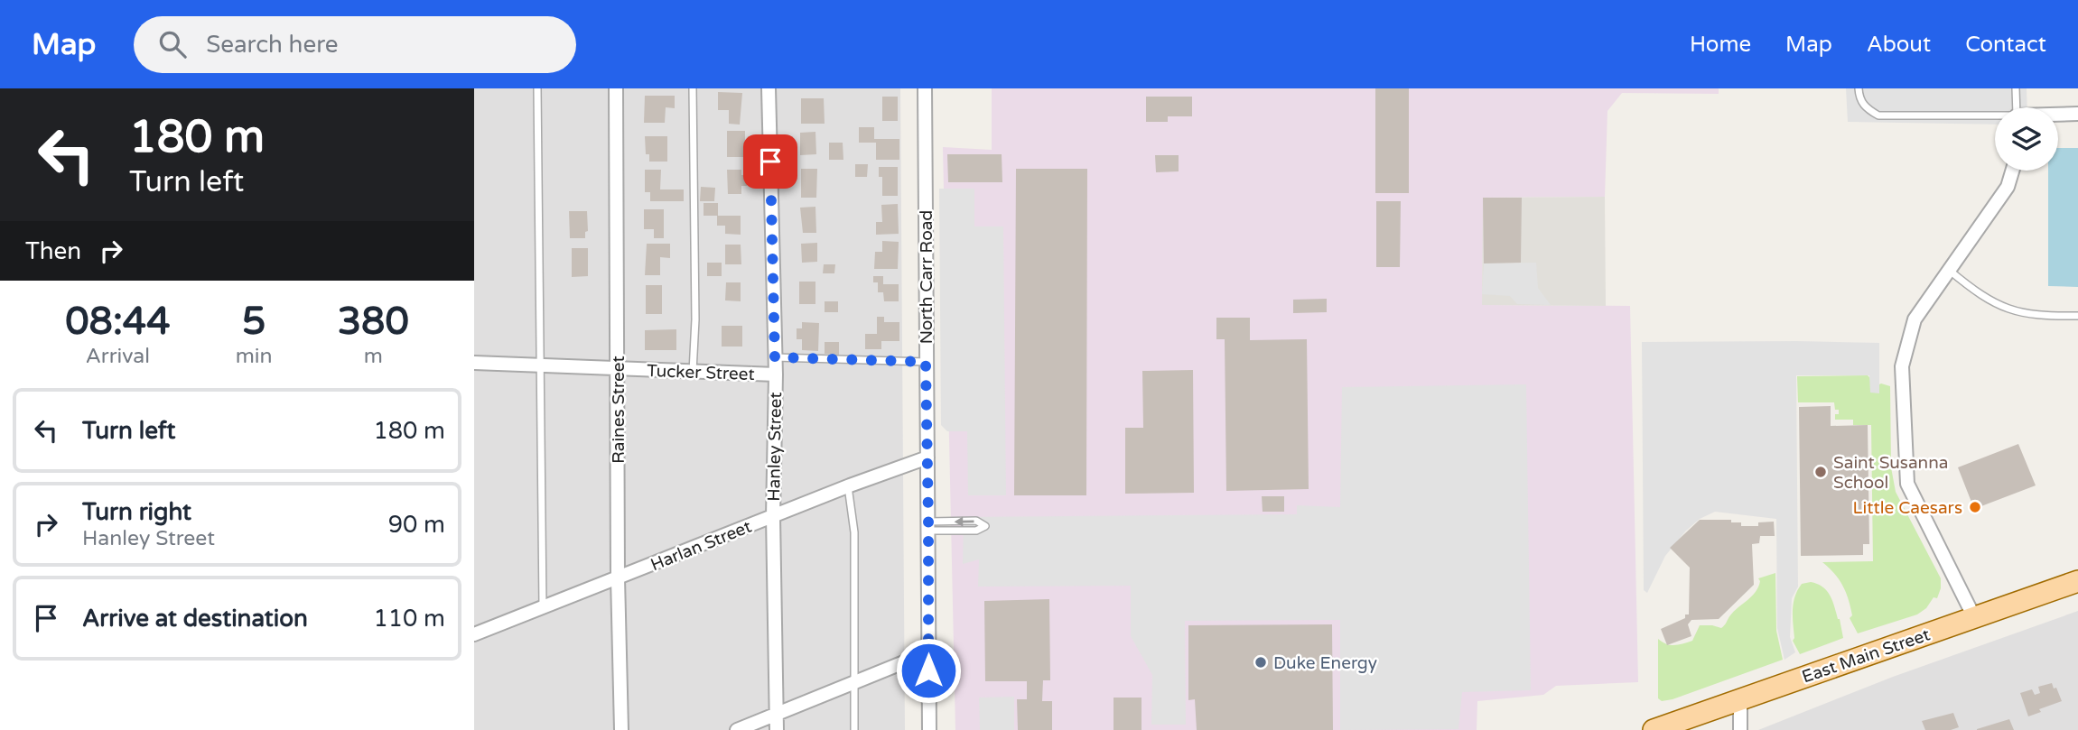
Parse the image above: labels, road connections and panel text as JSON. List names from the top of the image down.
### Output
{
  "streets": {
    "main road": ["East Main Street"],
    "street": [
      "North Carr Road",
      "Tucker Street",
      "Raines Street",
      "Hanley Street",
      "Harlan Street"
    ]
  },
  "crossings": [
    ["North Carr Road", "Harlan Street"],
    ["Tucker Street", "Raines Street"],
    ["Tucker Street", "Hanley Street"],
    ["Raines Street", "Harlan Street"],
    ["Hanley Street", "Harlan Street"]
  ],
  "places": ["Saint Susanna School", "Little Caesars", "Duke Energy"],
  "page": {
    "header": "Map",
    "search": "Search here",
    "nav": [
      "Home",
      "Map",
      "About",
      "Contact"
    ],
    "turn": ["180 m", "Turn left"],
    "then": "Then",
    "eta": [
      "08:44",
      "Arrival",
      "5",
      "min",
      "380",
      "m"
    ],
    "list": [
      {
        "name": "Turn left",
        "value": "180 m"
      },
      {
        "name": "Turn right",
        "note": "Hanley Street",
        "value": "90 m"
      },
      {
        "name": "Arrive at destination",
        "value": "110 m"
      }
    ]
  }
}
